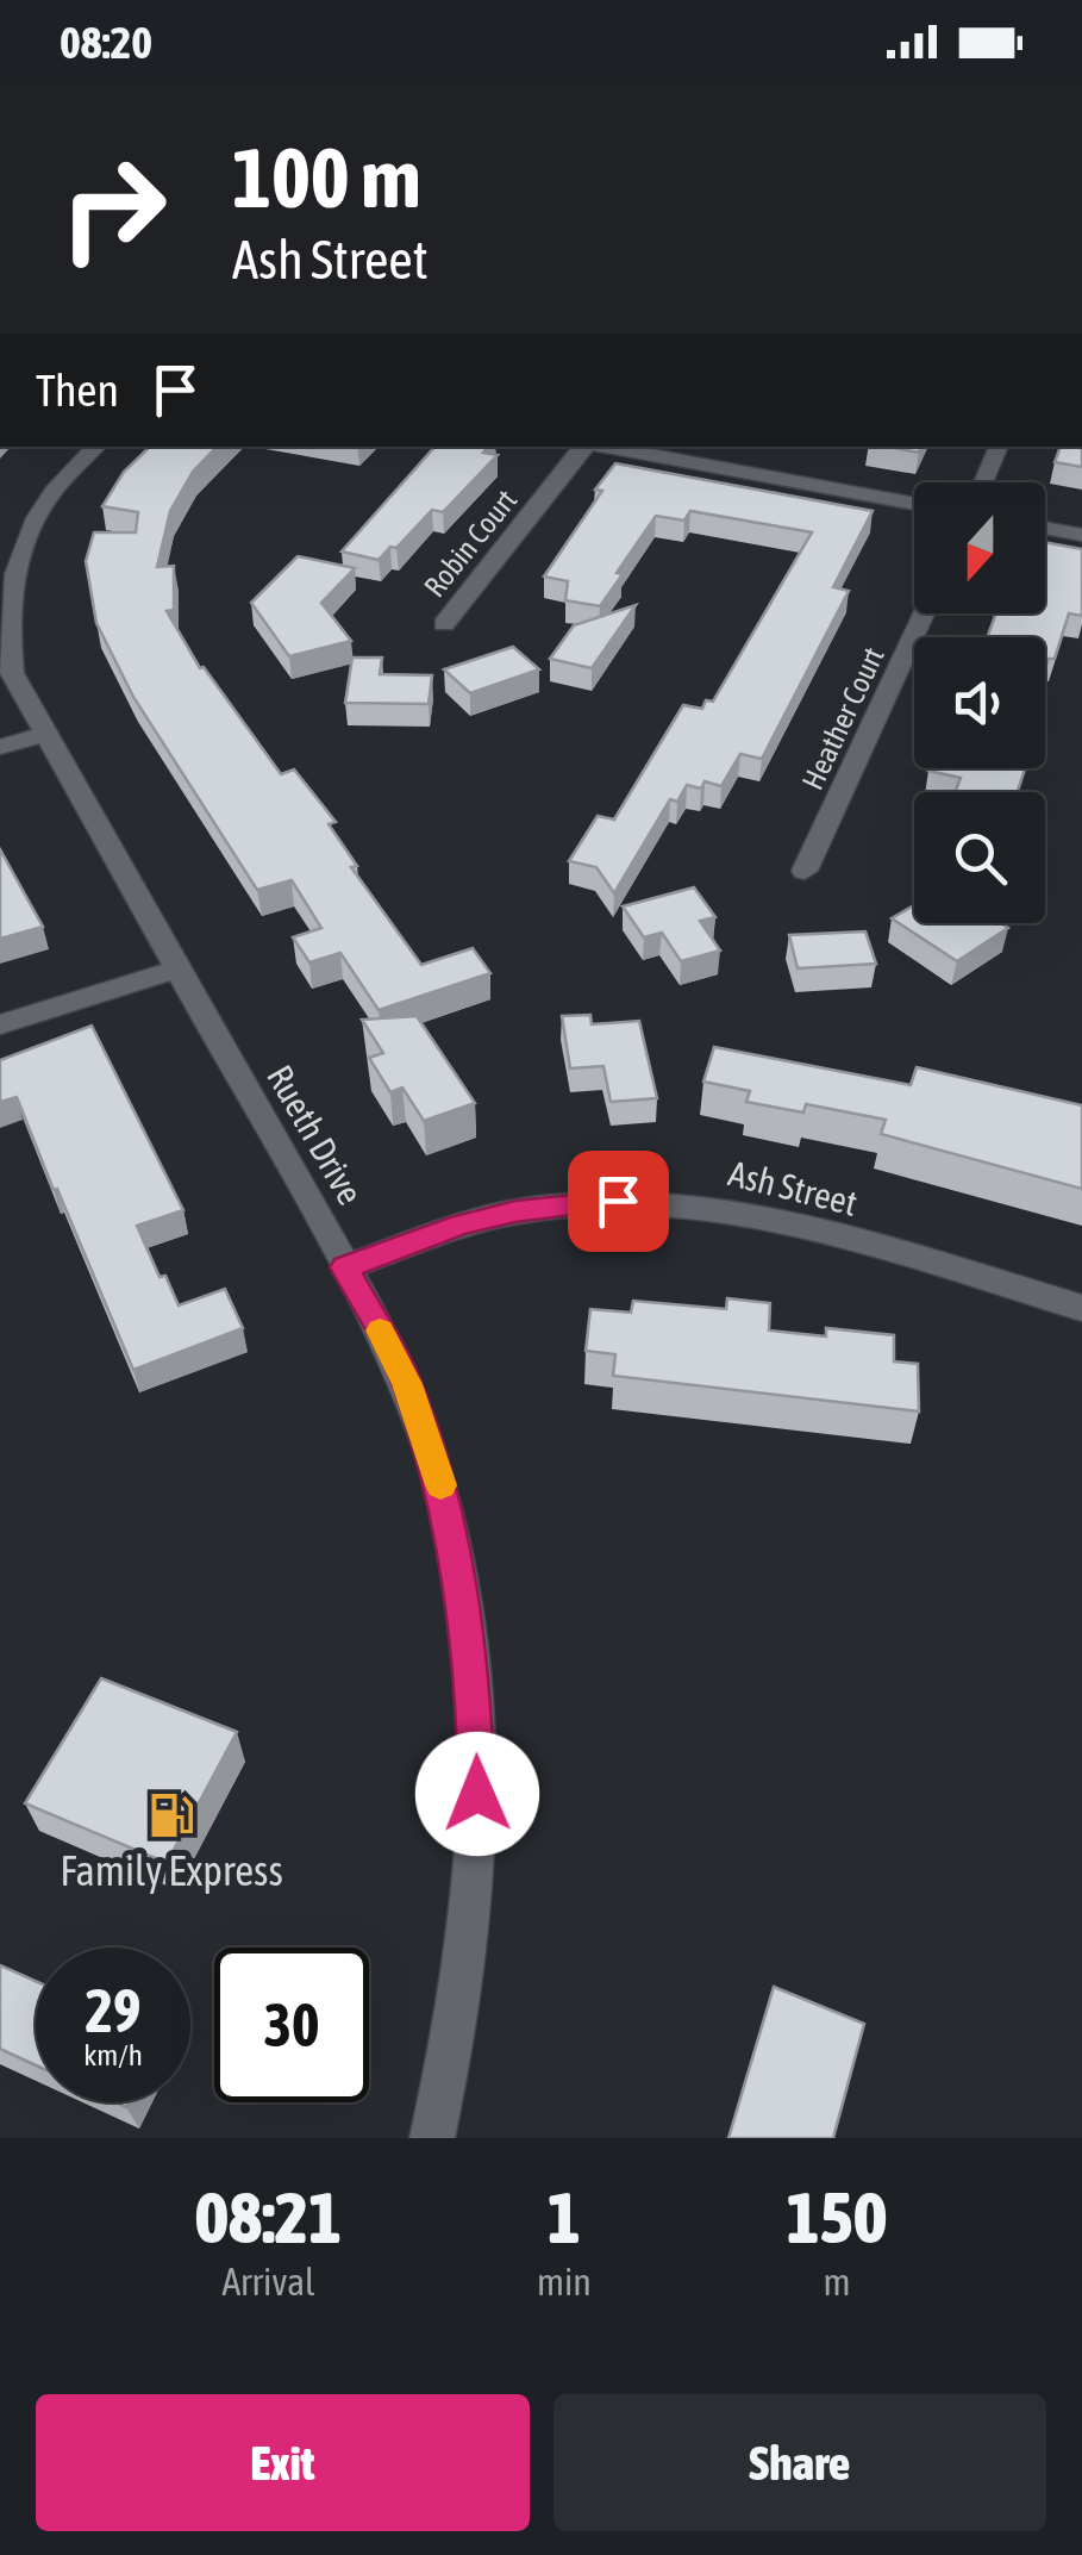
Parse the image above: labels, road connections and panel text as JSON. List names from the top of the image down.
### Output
{
  "streets": {
    "street": [
      "Robin Court",
      "Heather Court",
      "Rueth Drive",
      "Ash Street"
    ]
  },
  "crossings": [
    ["Rueth Drive", "Ash Street"]
  ],
  "places": {
    "fuel station": ["Family Express"]
  },
  "north": "bottom",
  "page": {
    "status": "08:20",
    "turn": ["100 m", "Ash Street"],
    "then": "Then",
    "speed": "29 km/h",
    "limit": "30",
    "eta": [
      "08:21",
      "Arrival",
      "1",
      "min",
      "150",
      "m"
    ],
    "buttons": ["Exit", "Share"]
  }
}
